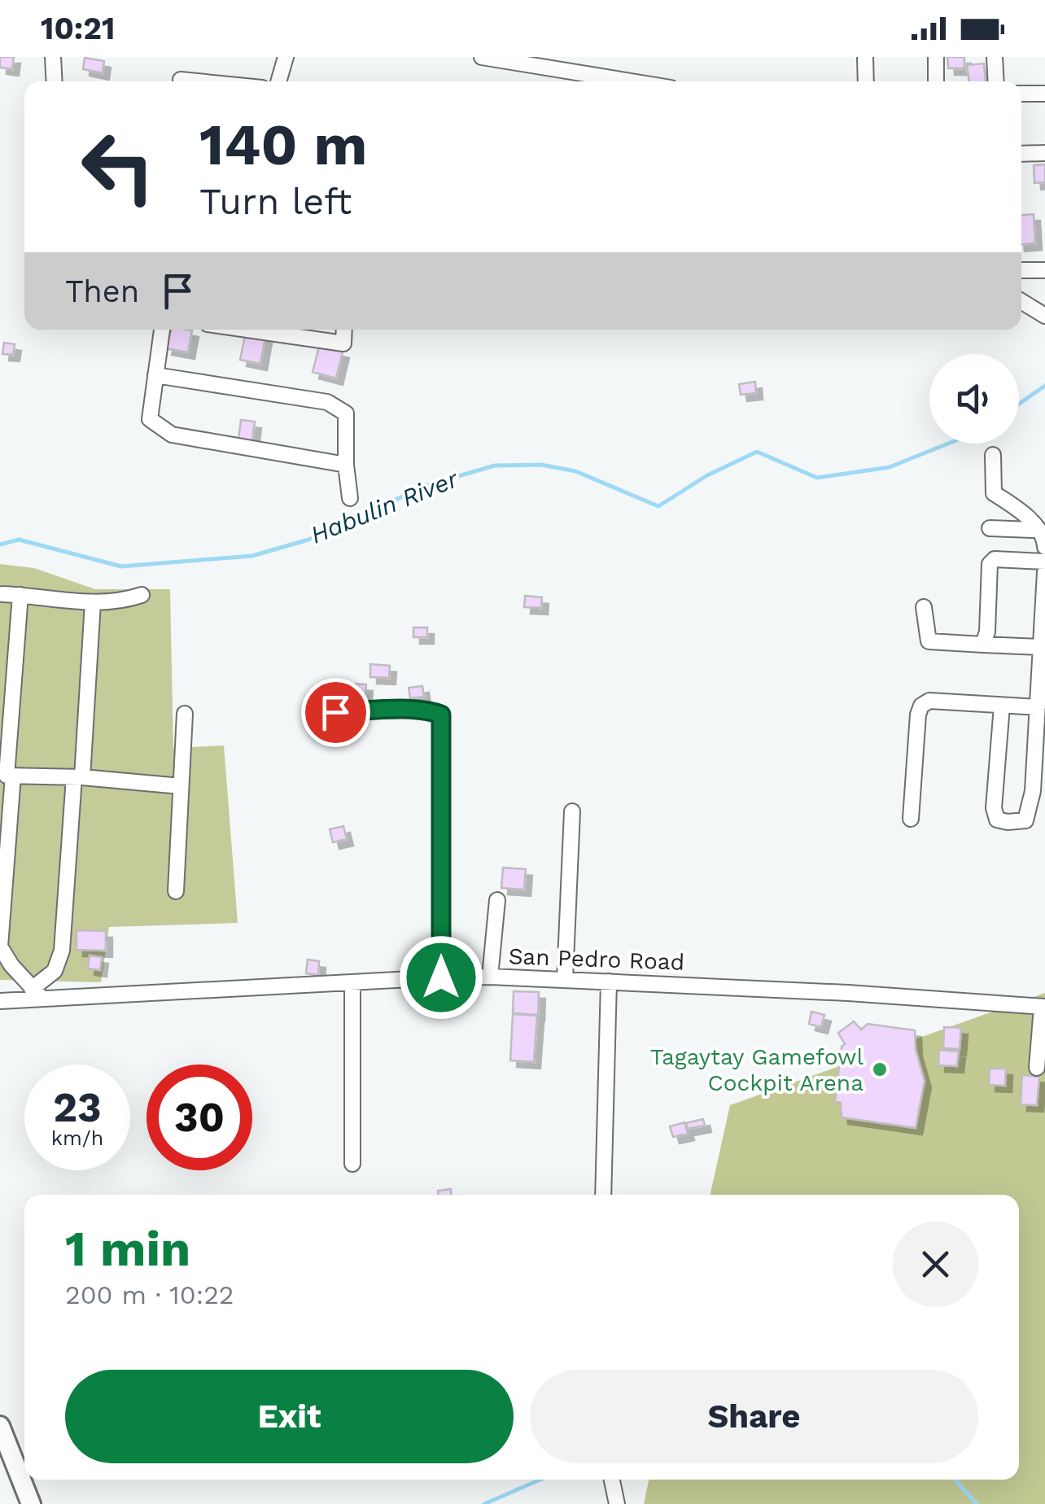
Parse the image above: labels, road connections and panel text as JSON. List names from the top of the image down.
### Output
{
  "streets": {
    "street": ["San Pedro Road"]
  },
  "water": ["Habulin River"],
  "places": ["Tagaytay Gamefowl Cockpit Arena"],
  "page": {
    "status": "10:21",
    "turn": ["140 m", "Turn left"],
    "then": "Then",
    "speed": "23 km/h",
    "limit": "30",
    "heading": ["1 min", "200 m · 10:22"],
    "buttons": ["Exit", "Share"]
  }
}
